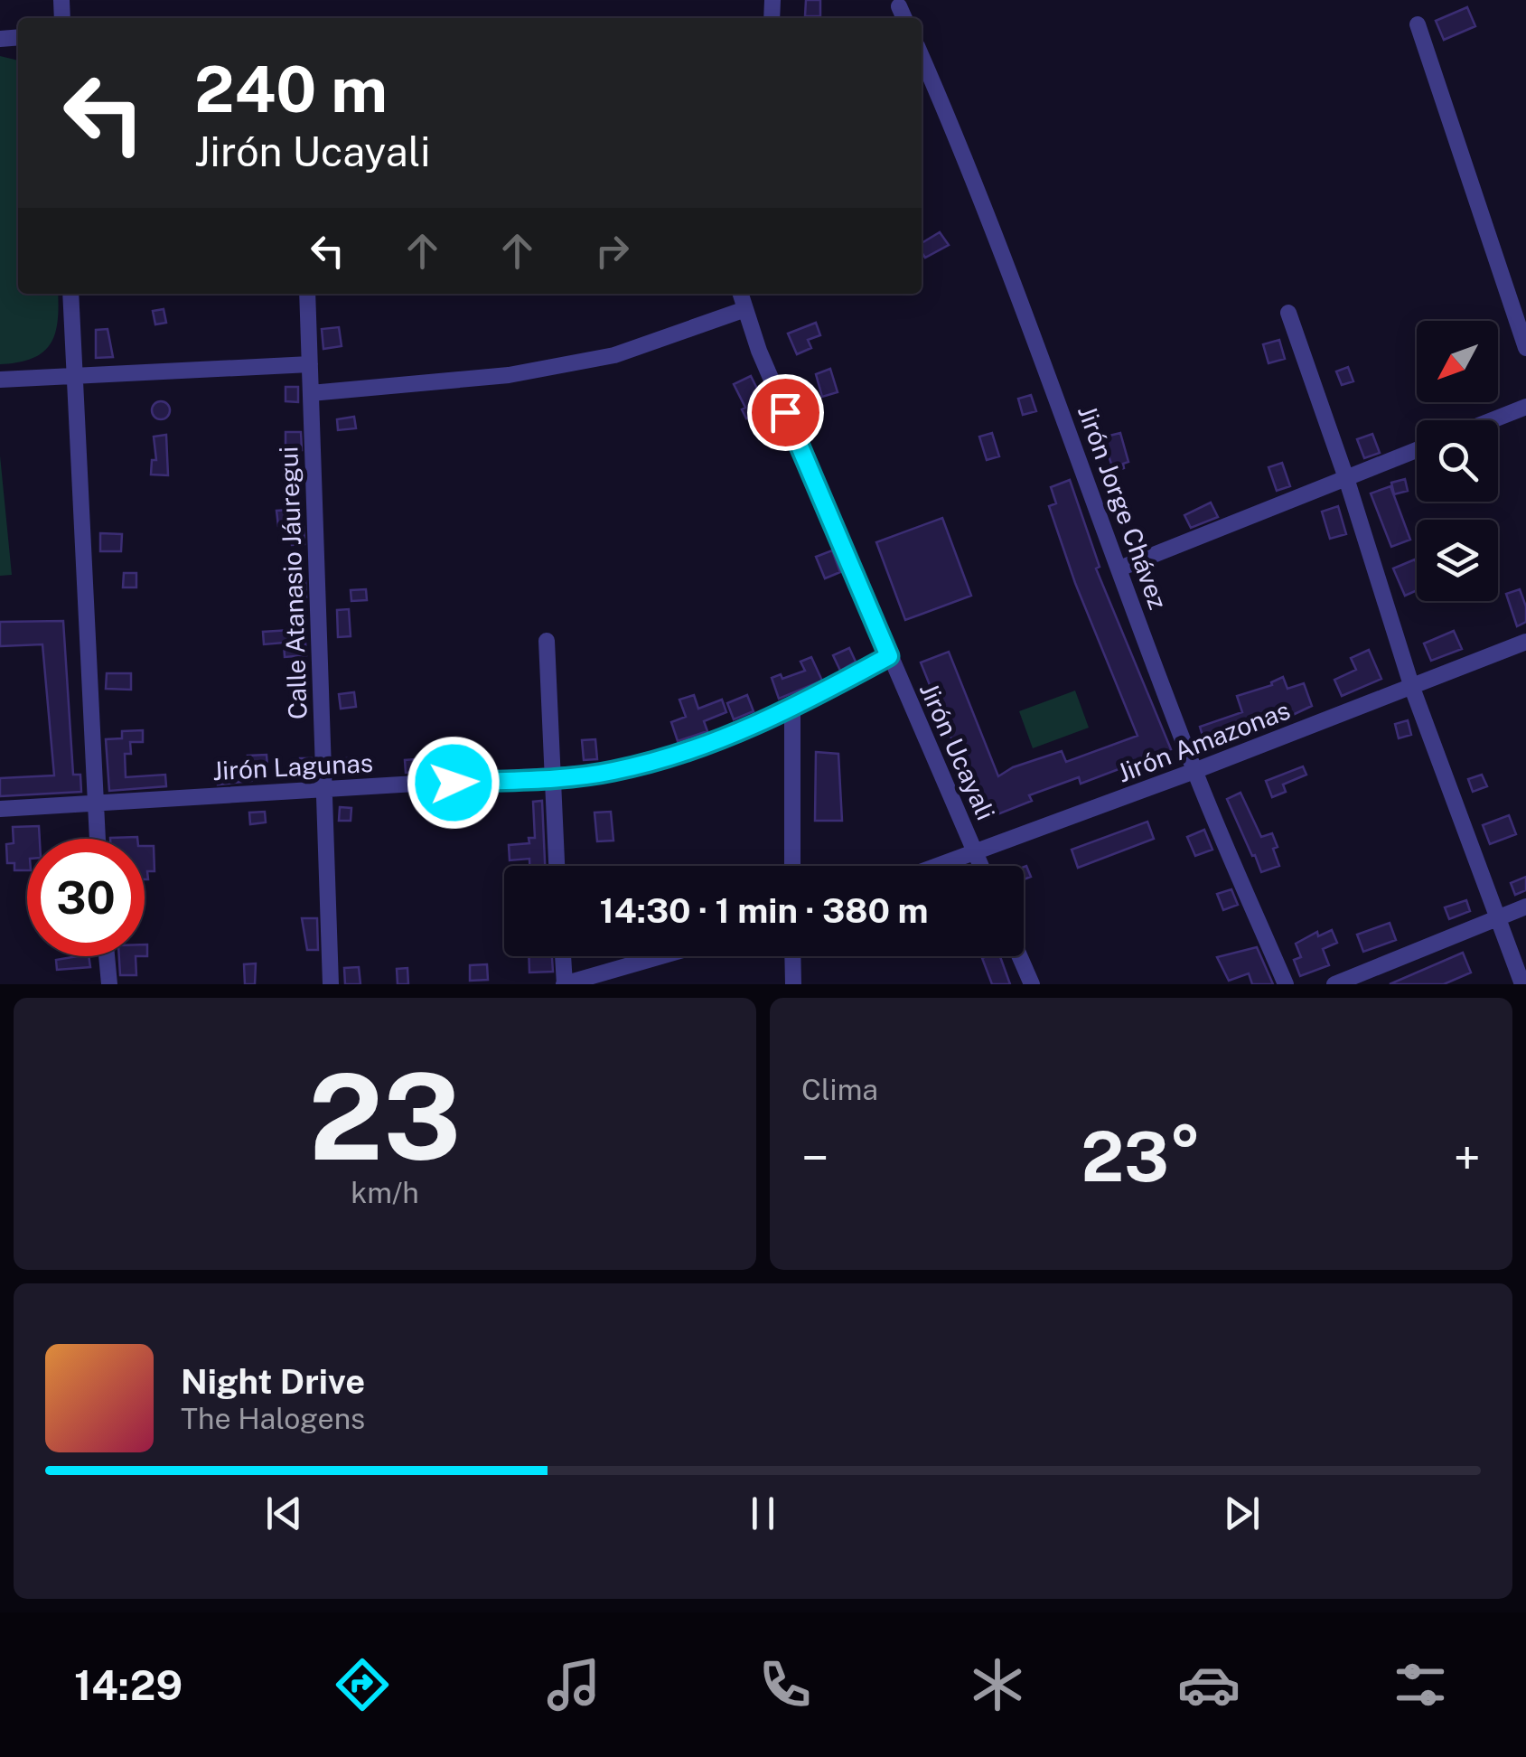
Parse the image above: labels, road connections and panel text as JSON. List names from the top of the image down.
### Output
{
  "streets": {
    "street": [
      "Jirón Jorge Chávez",
      "Calle Atanasio Jáuregui",
      "Jirón Amazonas",
      "Jirón Ucayali",
      "Jirón Lagunas"
    ]
  },
  "crossings": [
    ["Jirón Jorge Chávez", "Jirón Amazonas"],
    ["Calle Atanasio Jáuregui", "Jirón Lagunas"],
    ["Jirón Amazonas", "Jirón Ucayali"],
    ["Jirón Ucayali", "Jirón Lagunas"]
  ],
  "north": "bottom left",
  "page": {
    "turn": ["240 m", "Jirón Ucayali"],
    "limit": "30",
    "trip": "14:30 · 1 min · 380 m",
    "tile": [
      ["23", "km/h"],
      "Clima"
    ],
    "heat": ["−", "23°", "+"],
    "song": ["Night Drive", "The Halogens"],
    "tabs": "14:29"
  }
}
